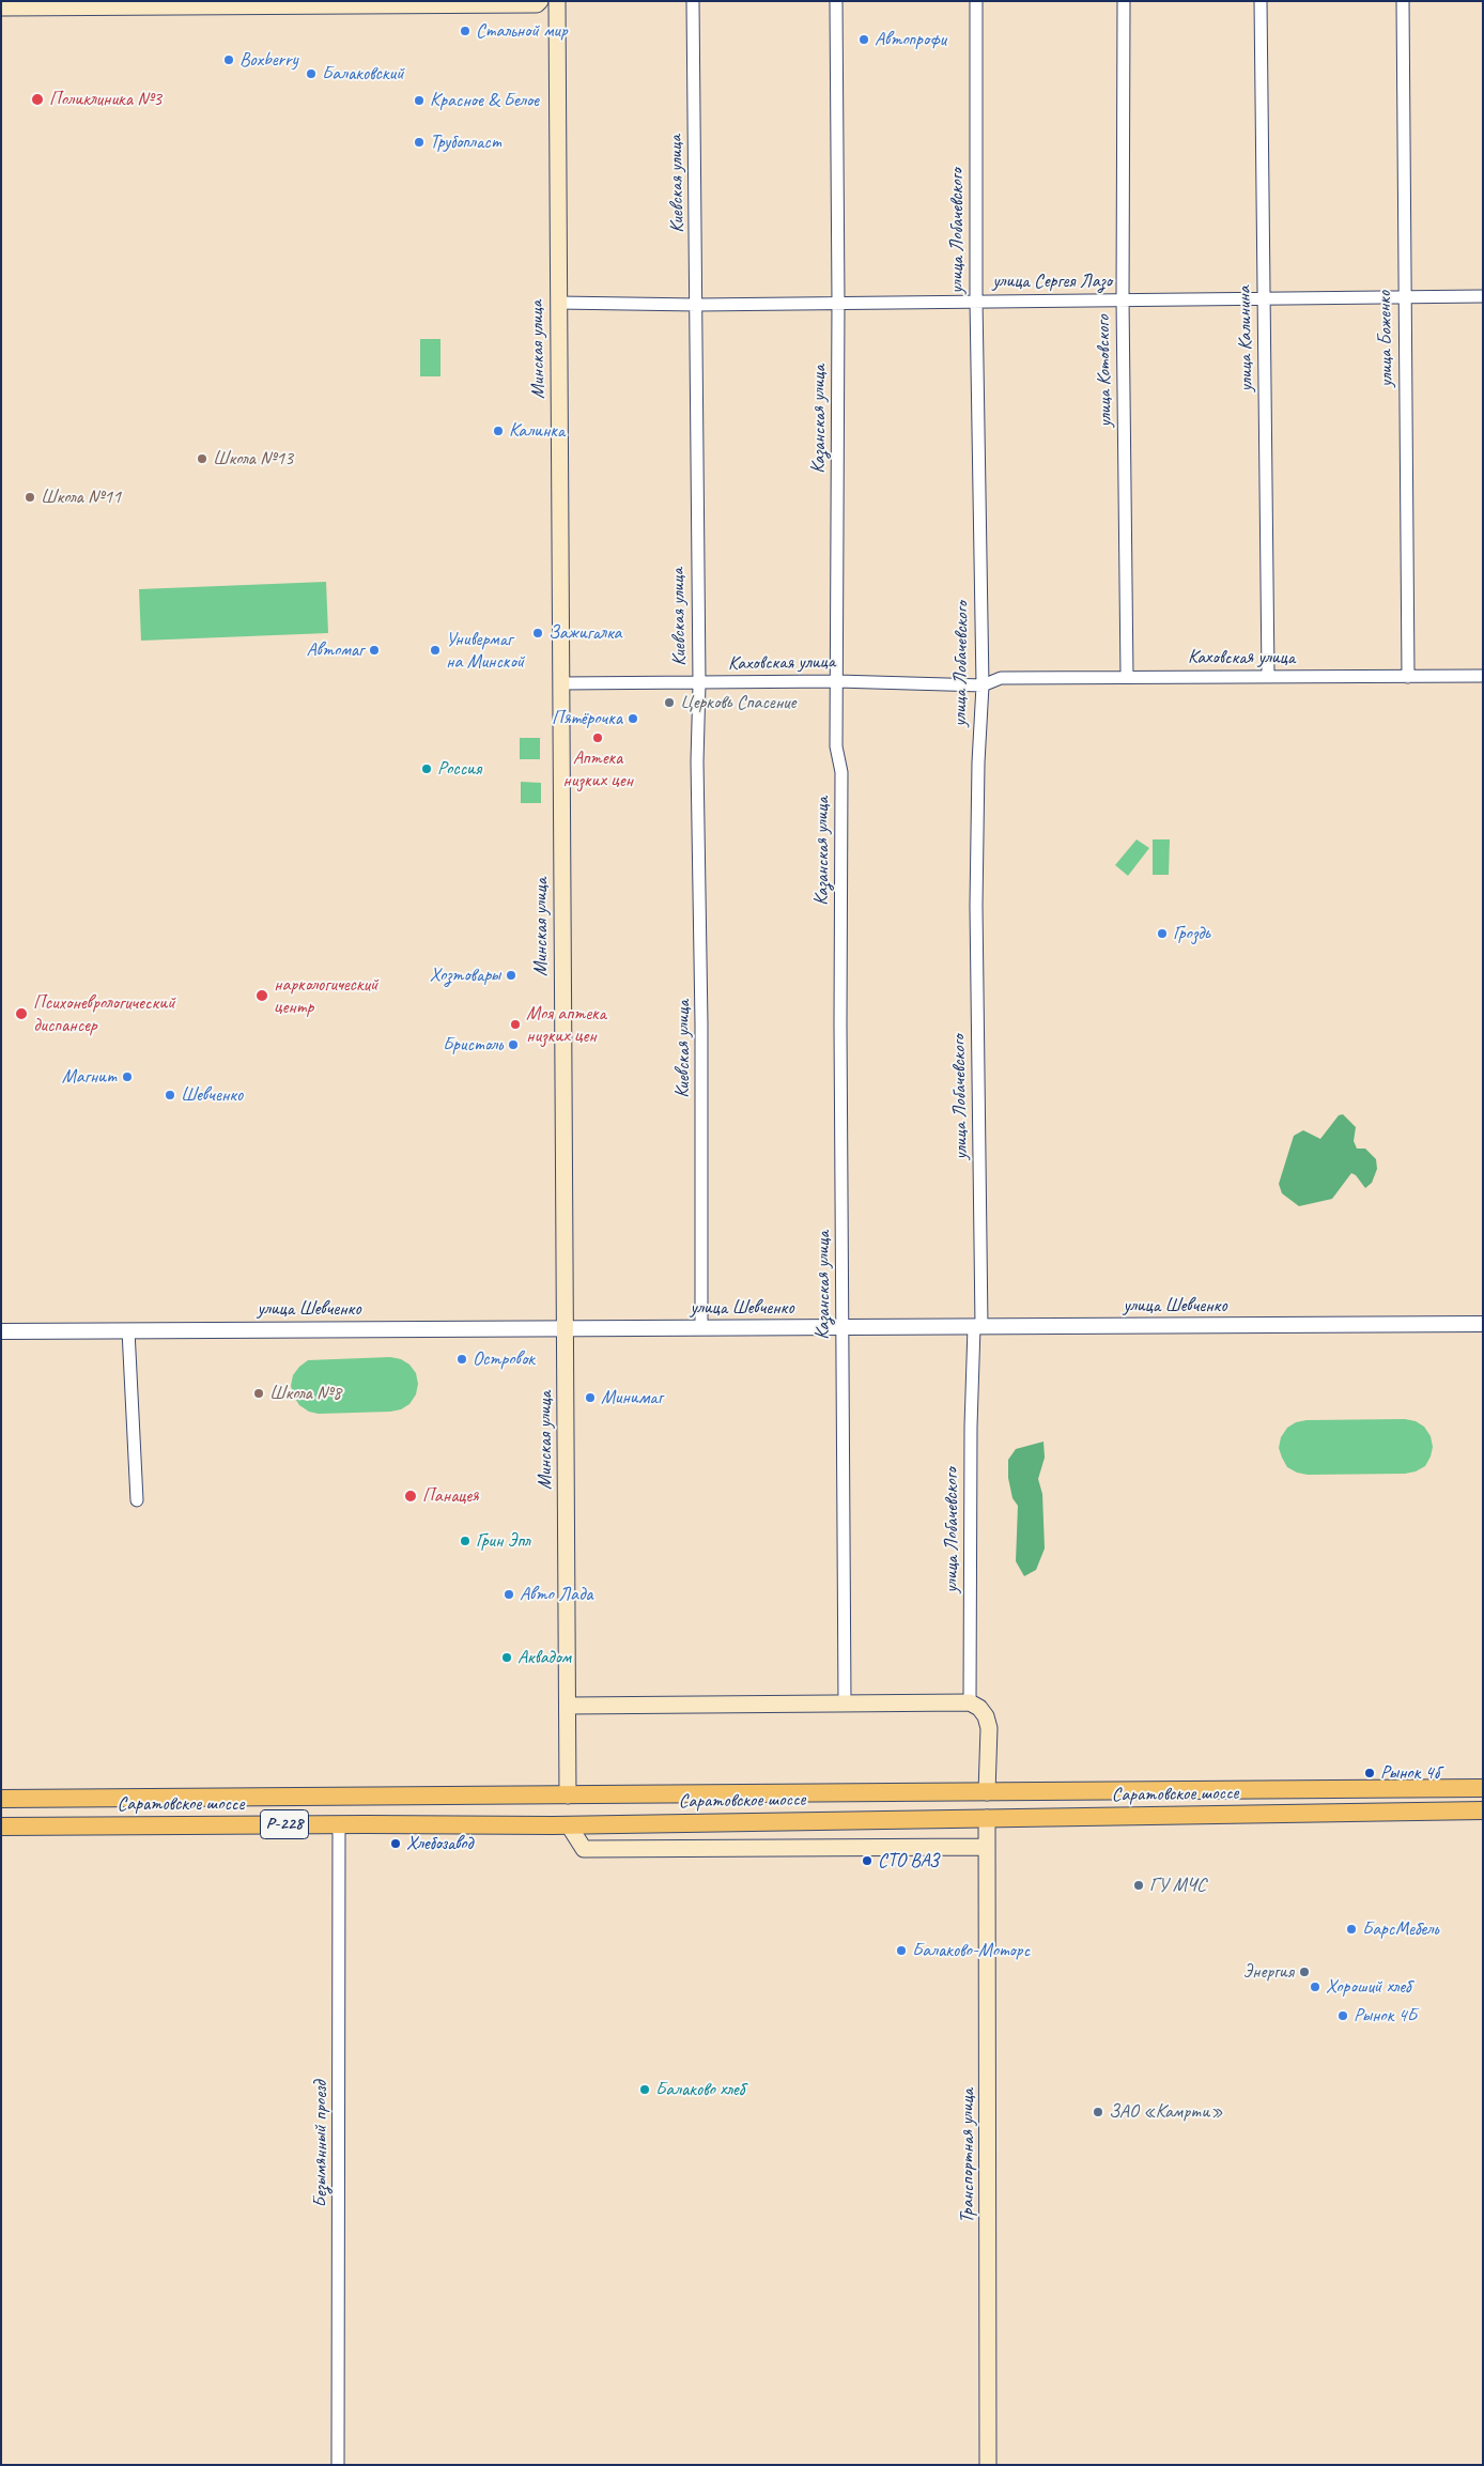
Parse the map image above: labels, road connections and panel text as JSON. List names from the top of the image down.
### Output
{
  "streets": {
    "main road": [
      "Минская улица",
      "Саратовское шоссе",
      "Р-228",
      "Транспортная улица"
    ],
    "street": [
      "Киевская улица",
      "улица Лобачевского",
      "улица Сергея Лазо",
      "улица Калинина",
      "улица Боженко",
      "улица Котовского",
      "Казанская улица",
      "Каховская улица",
      "улица Шевченко",
      "Безымянный проезд"
    ]
  },
  "crossings": [
    ["Киевская улица", "улица Сергея Лазо"],
    ["Киевская улица", "Каховская улица"],
    ["Киевская улица", "улица Шевченко"],
    ["улица Лобачевского", "улица Сергея Лазо"],
    ["улица Лобачевского", "Каховская улица"],
    ["улица Лобачевского", "улица Шевченко"],
    ["улица Сергея Лазо", "улица Калинина"],
    ["улица Сергея Лазо", "улица Боженко"],
    ["улица Сергея Лазо", "Минская улица"],
    ["улица Сергея Лазо", "улица Котовского"],
    ["улица Сергея Лазо", "Казанская улица"],
    ["улица Калинина", "Каховская улица"],
    ["улица Боженко", "Каховская улица"],
    ["Минская улица", "Каховская улица"],
    ["Минская улица", "улица Шевченко"],
    ["Минская улица", "Саратовское шоссе"],
    ["улица Котовского", "Каховская улица"],
    ["Казанская улица", "Каховская улица"],
    ["Казанская улица", "улица Шевченко"],
    ["Саратовское шоссе", "Безымянный проезд"],
    ["Саратовское шоссе", "Транспортная улица"]
  ],
  "places": [
    "Стальной мир",
    "Автопрофи",
    "Boxberry",
    "Балаковский",
    "Поликлиника №3",
    "Красное & Белое",
    "Трубопласт",
    "Калинка",
    "Школа №13",
    "Школа №11",
    "Зажигалка",
    "Автомаг",
    "Универмаг на Минской",
    "Церковь Спасение",
    "Пятёрочка",
    "Аптека низких цен",
    "Россия",
    "Гроздь",
    "Хозтовары",
    "наркологический центр",
    "Психоневрологический диспансер",
    "Моя аптека низких цен",
    "Бристоль",
    "Магнит",
    "Шевченко",
    "Островок",
    "Школа №8",
    "Минимаг",
    "Панацея",
    "Грин Эпл",
    "Авто Лада",
    "Аквадом",
    "Рынок 4б",
    "Хлебозавод",
    "СТО ВАЗ",
    "ГУ МЧС",
    "БарсМебель",
    "Балаково-Моторс",
    "Энергия",
    "Хороший хлеб",
    "Рынок 4Б",
    "Балаково хлеб",
    "ЗАО «Камрти»"
  ]
}
